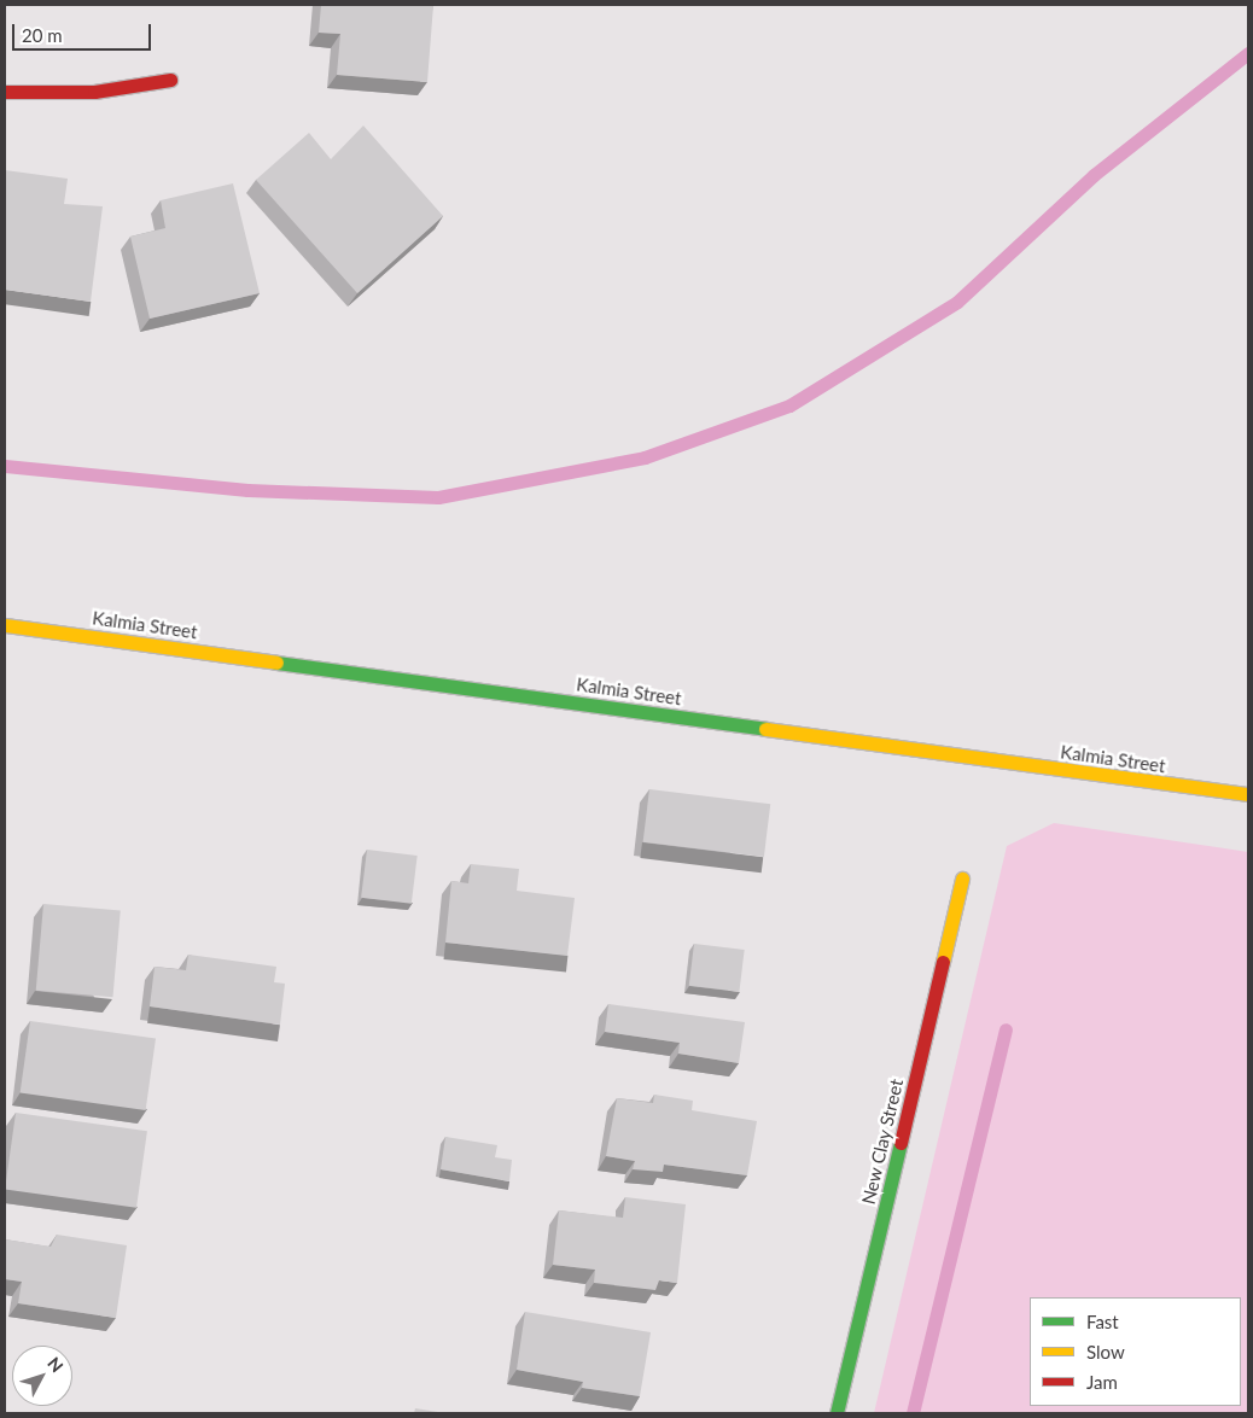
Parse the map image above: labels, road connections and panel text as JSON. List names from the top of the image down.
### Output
{
  "streets": {
    "street": ["Kalmia Street", "New Clay Street"]
  },
  "legend": ["Fast", "Slow", "Jam"],
  "scale_bar": "20 m",
  "north": "top right"
}
